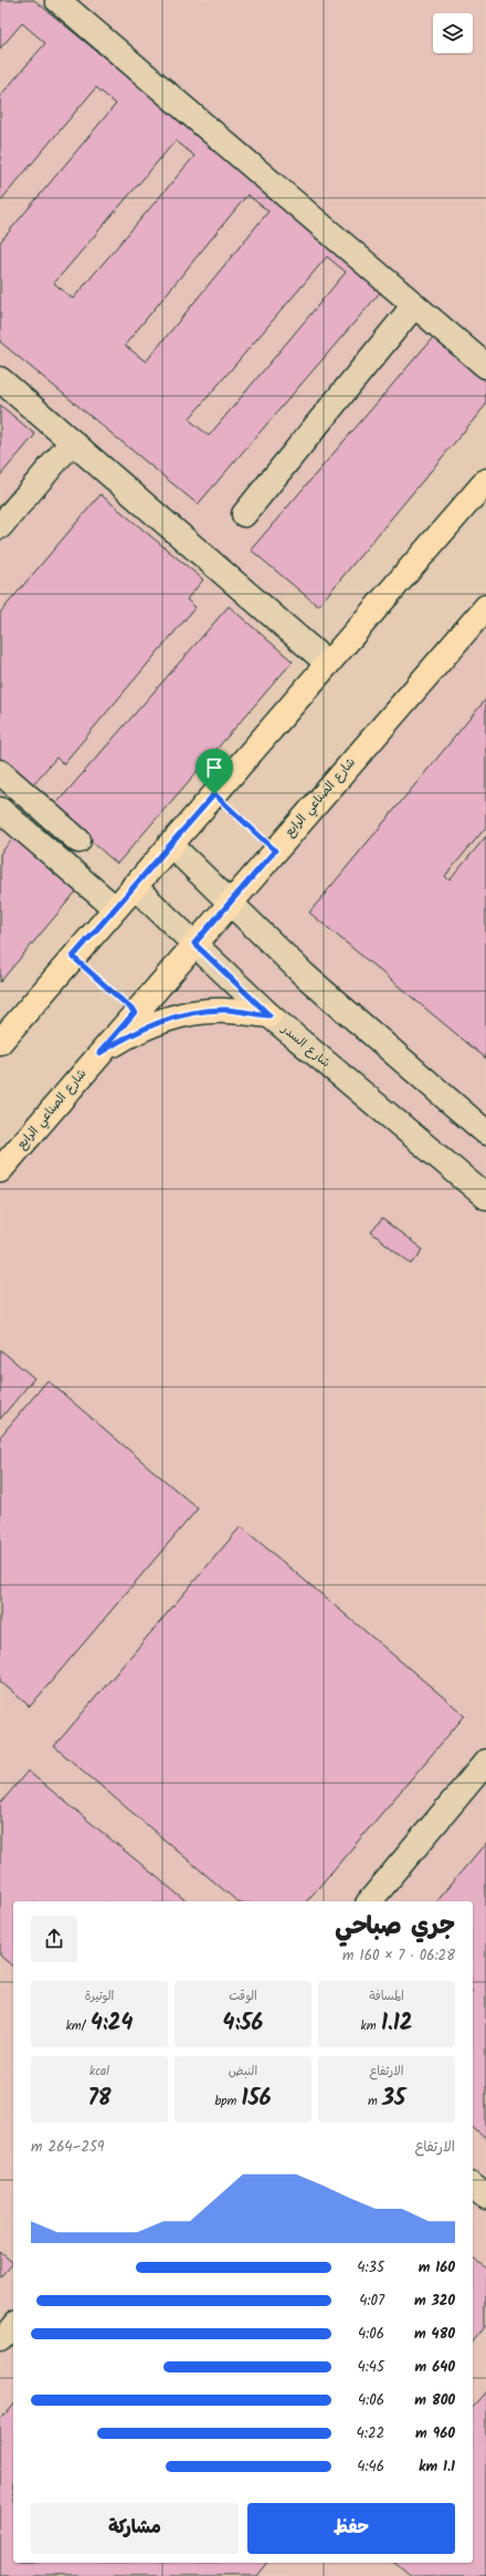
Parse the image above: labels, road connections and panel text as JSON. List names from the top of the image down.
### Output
{
  "streets": {
    "main road": ["شارع الصناعي الرابع"],
    "street": ["شارع السدر"]
  },
  "crossings": [
    ["شارع الصناعي الرابع", "شارع السدر"]
  ],
  "page": {
    "heading": ["جري صباحي", "06:28 · 7 × 160 m"],
    "stats": [
      ["المسافة", "1.12 km"],
      ["الوقت", "4:56"],
      ["الوتيرة", "4:24 /km"],
      ["الارتفاع", "35 m"],
      ["النبض", "156 bpm"],
      ["kcal", "78"]
    ],
    "chart": ["الارتفاع", "259–264 m"],
    "list": [
      {
        "name": "160 m",
        "note": "4:35"
      },
      {
        "name": "320 m",
        "note": "4:07"
      },
      {
        "name": "480 m",
        "note": "4:06"
      },
      {
        "name": "640 m",
        "note": "4:45"
      },
      {
        "name": "800 m",
        "note": "4:06"
      },
      {
        "name": "960 m",
        "note": "4:22"
      },
      {
        "name": "1.1 km",
        "note": "4:46"
      }
    ],
    "buttons": ["حفظ", "مشاركة"]
  }
}
